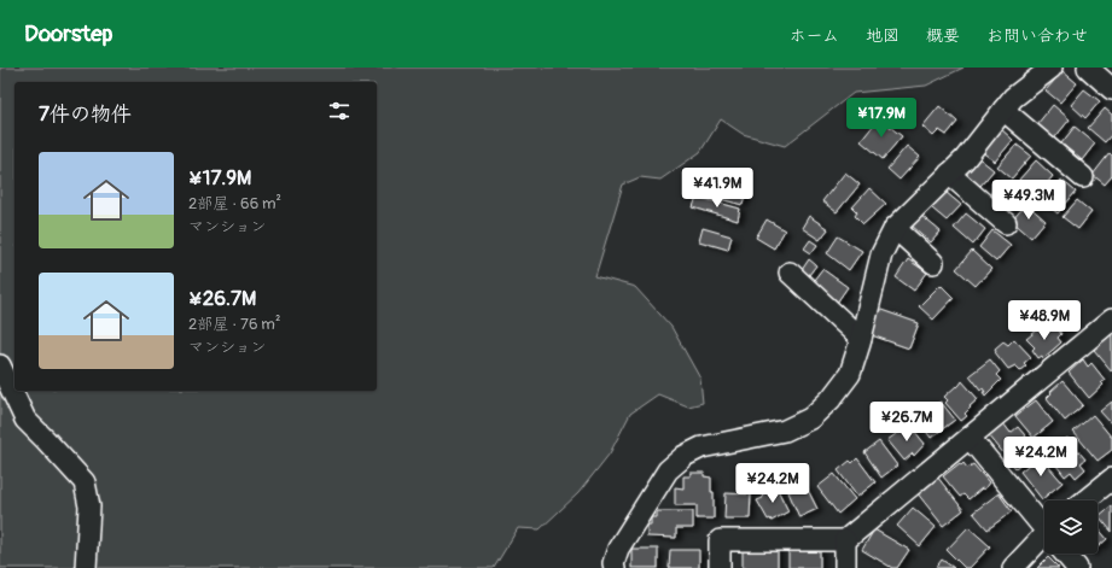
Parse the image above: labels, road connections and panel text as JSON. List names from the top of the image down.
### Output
{
  "page": {
    "header": "Doorstep",
    "nav": [
      "ホーム",
      "地図",
      "概要",
      "お問い合わせ"
    ],
    "heading": "7件の物件",
    "price": [
      "¥17.9M",
      "¥41.9M",
      "¥49.3M",
      "¥48.9M",
      "¥26.7M",
      "¥24.2M",
      "¥24.2M"
    ],
    "list": [
      {
        "name": "¥17.9M",
        "note": "2部屋 · 66 m² · マンション"
      },
      {
        "name": "¥26.7M",
        "note": "2部屋 · 76 m² · マンション"
      }
    ]
  }
}
